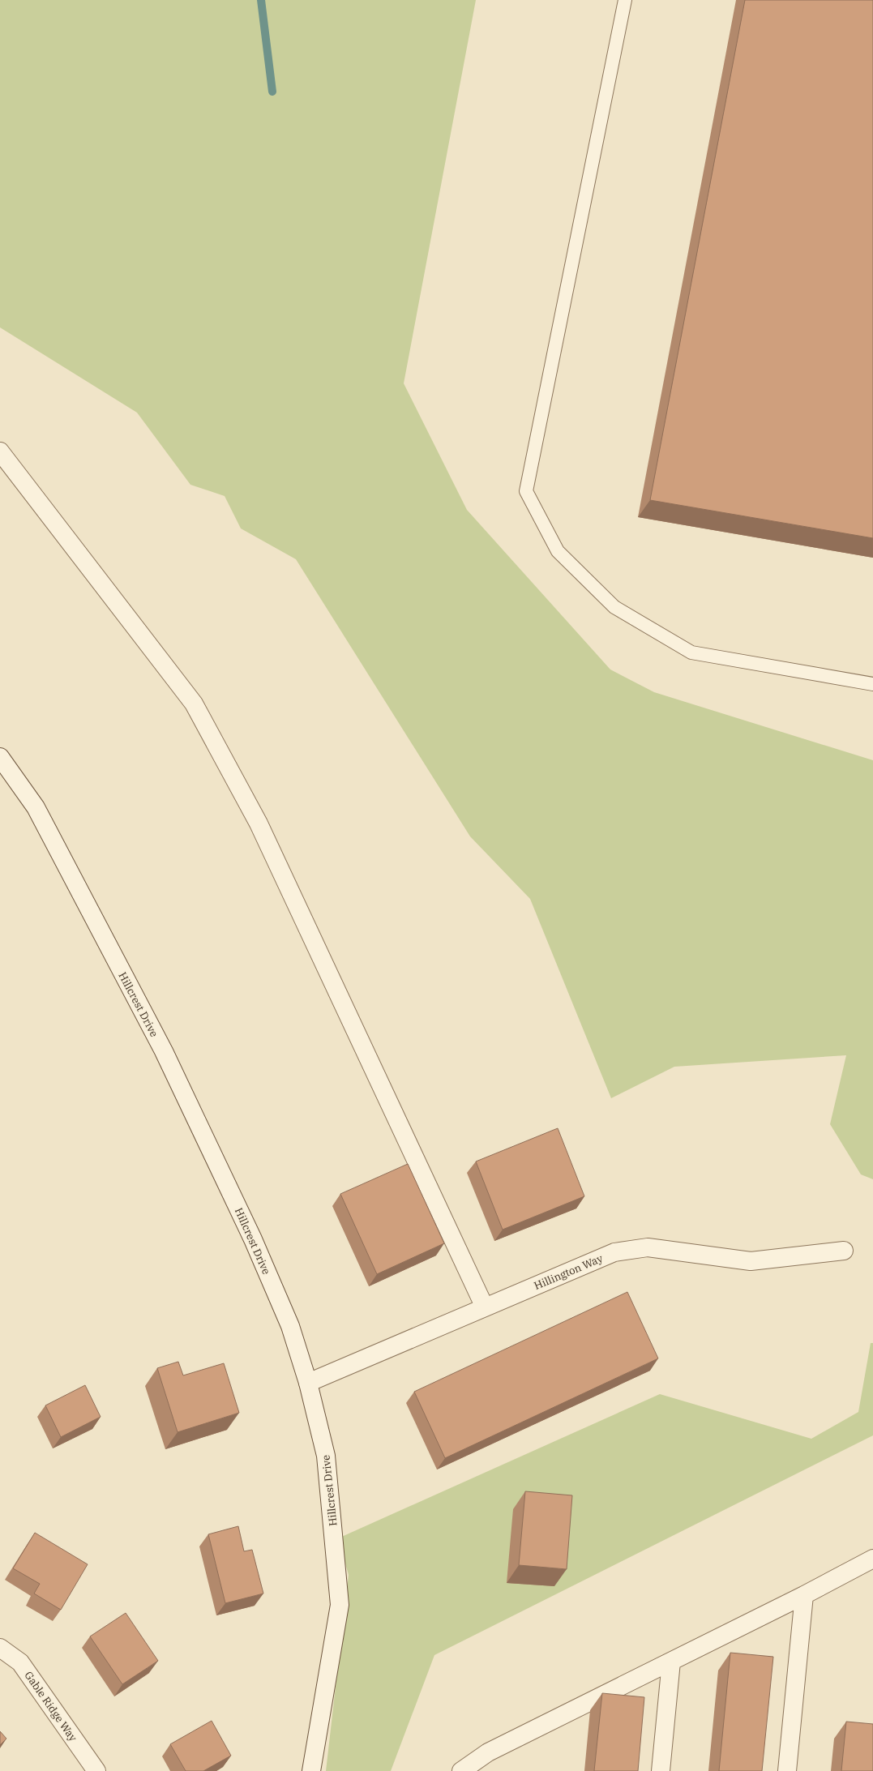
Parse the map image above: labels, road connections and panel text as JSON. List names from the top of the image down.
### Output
{
  "streets": {
    "street": ["Hillcrest Drive", "Hillington Way", "Gable Ridge Way"]
  },
  "crossings": [
    ["Hillcrest Drive", "Hillington Way"]
  ]
}
